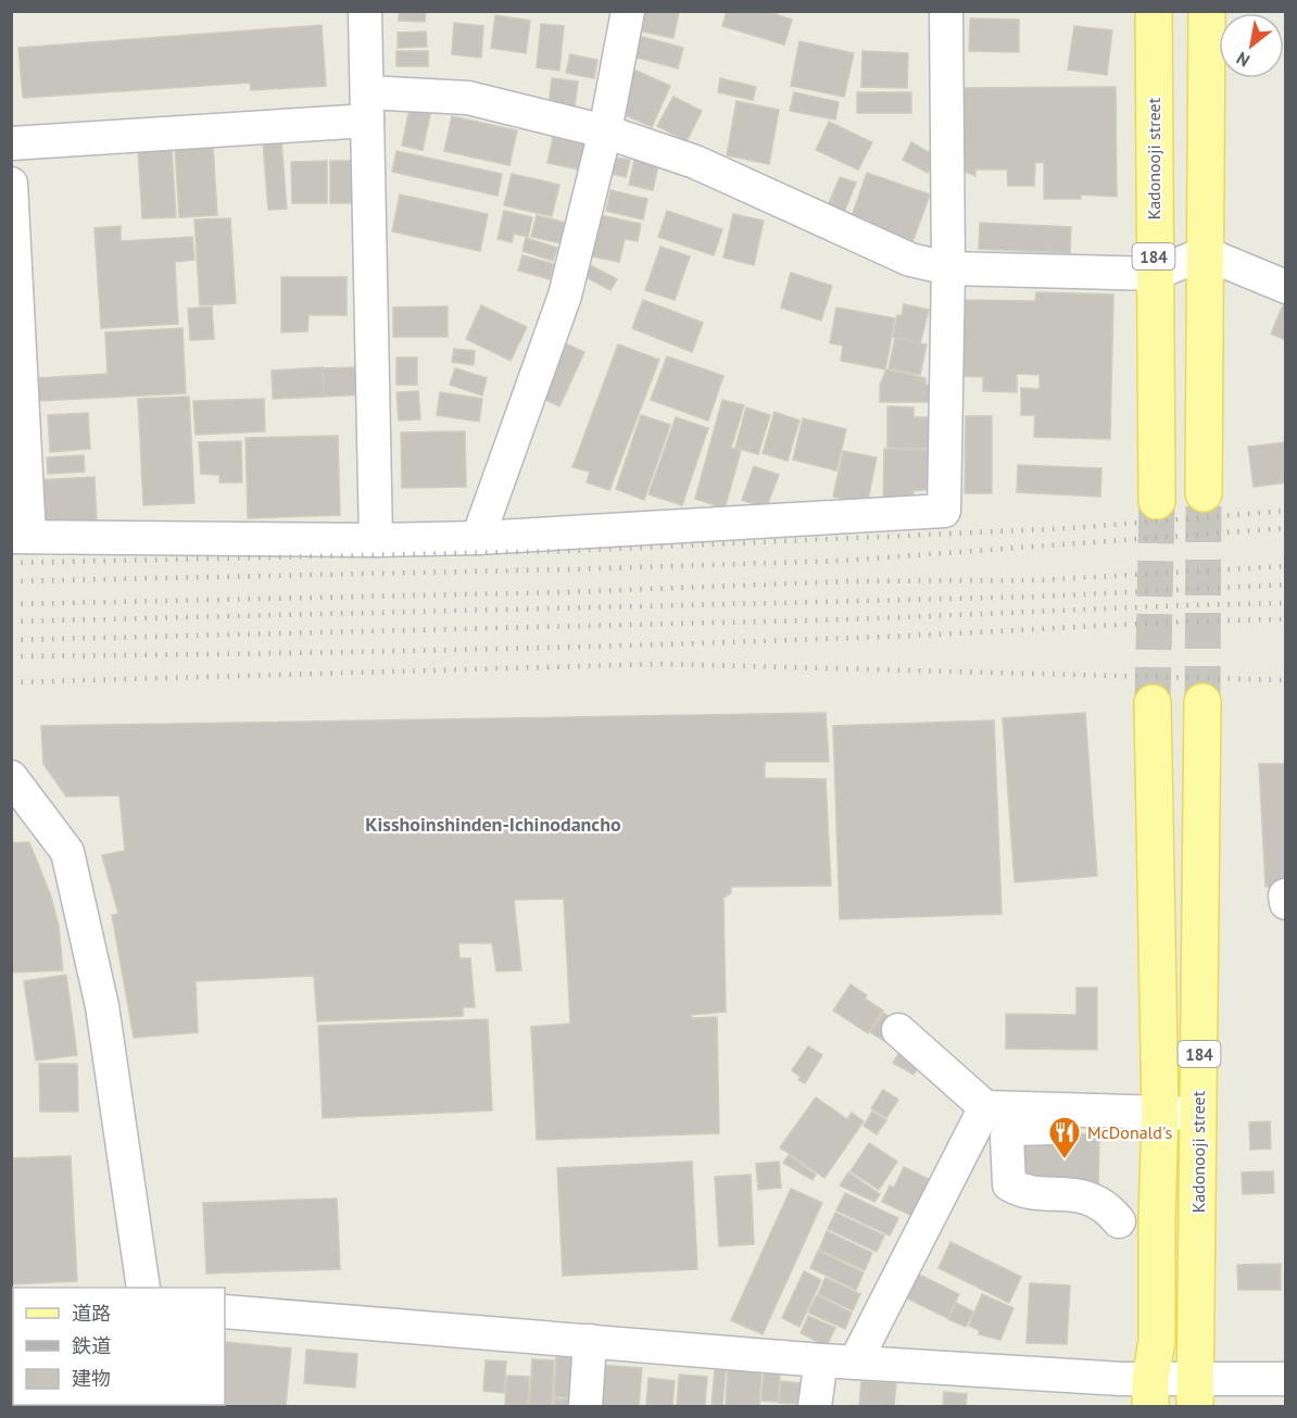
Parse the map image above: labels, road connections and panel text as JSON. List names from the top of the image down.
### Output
{
  "streets": {
    "main road": ["Kadonooji street", "184"]
  },
  "districts": ["Kisshoinshinden-Ichinodancho"],
  "places": {
    "restaurant": ["McDonald's"]
  },
  "legend": ["道路", "鉄道", "建物"],
  "north": "bottom left"
}
